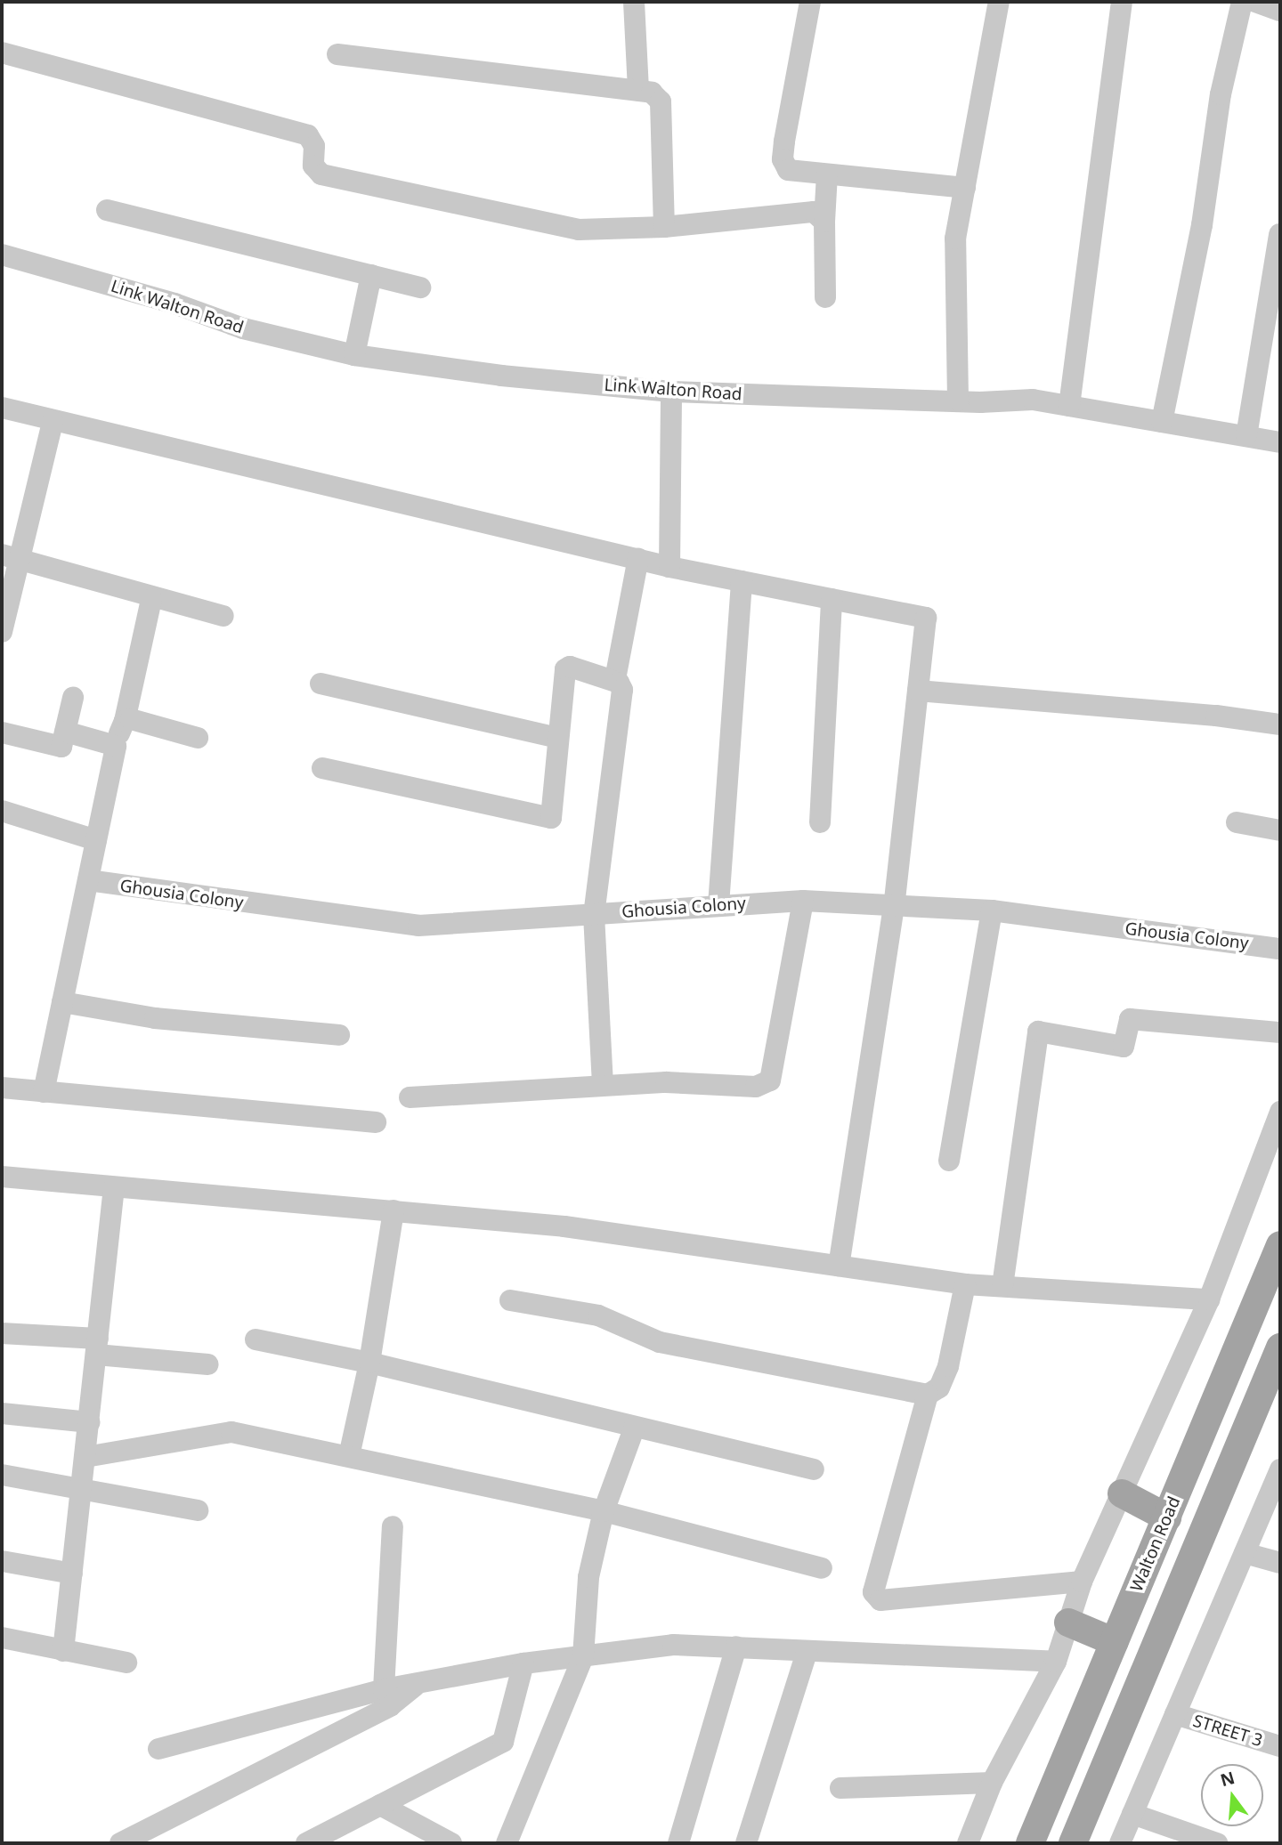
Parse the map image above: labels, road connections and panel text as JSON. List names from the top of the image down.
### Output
{
  "streets": {
    "main road": ["Walton Road"],
    "street": ["Link Walton Road", "Ghousia Colony", "STREET 3"]
  },
  "north": "top"
}
